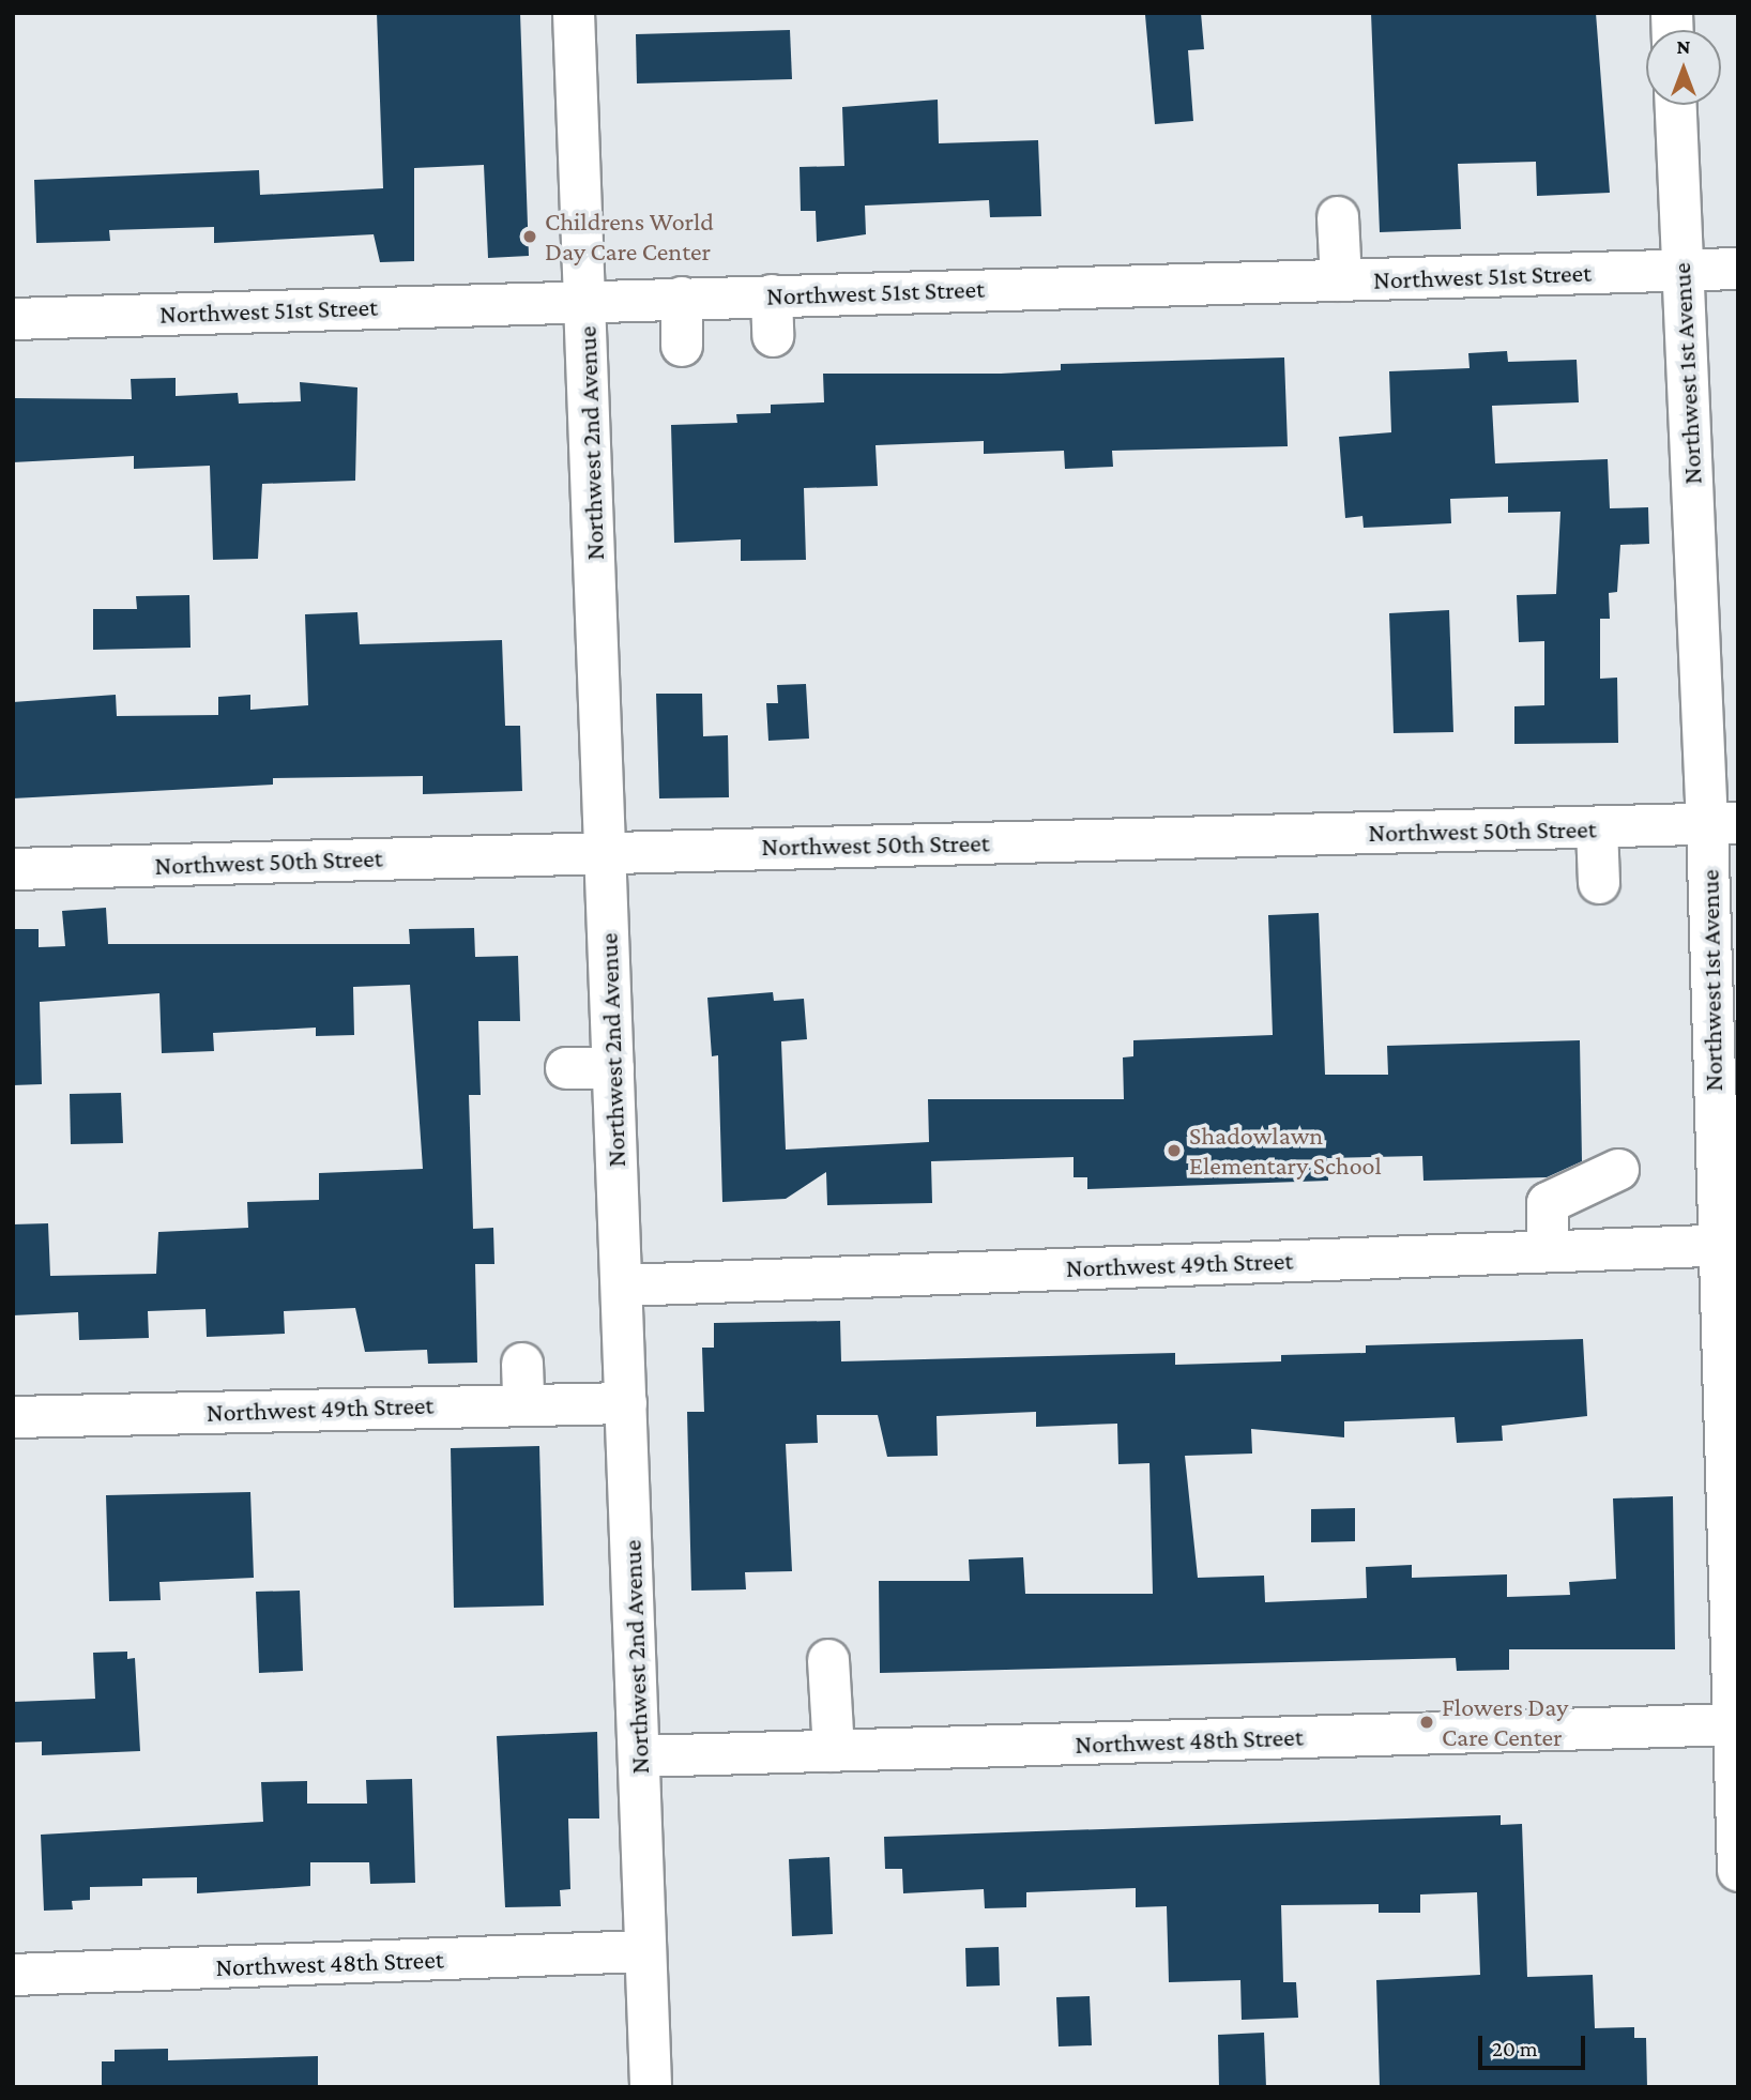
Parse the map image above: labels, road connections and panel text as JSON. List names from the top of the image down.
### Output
{
  "streets": {
    "street": [
      "Northwest 51st Street",
      "Northwest 1st Avenue",
      "Northwest 2nd Avenue",
      "Northwest 50th Street",
      "Northwest 49th Street",
      "Northwest 48th Street"
    ]
  },
  "crossings": [
    ["Northwest 51st Street", "Northwest 1st Avenue"],
    ["Northwest 51st Street", "Northwest 2nd Avenue"],
    ["Northwest 1st Avenue", "Northwest 50th Street"],
    ["Northwest 1st Avenue", "Northwest 49th Street"],
    ["Northwest 1st Avenue", "Northwest 48th Street"],
    ["Northwest 2nd Avenue", "Northwest 50th Street"],
    ["Northwest 2nd Avenue", "Northwest 49th Street"],
    ["Northwest 2nd Avenue", "Northwest 48th Street"]
  ],
  "places": ["Childrens World Day Care Center", "Shadowlawn Elementary School", "Flowers Day Care Center"],
  "scale_bar": "20 m",
  "north": "top"
}
